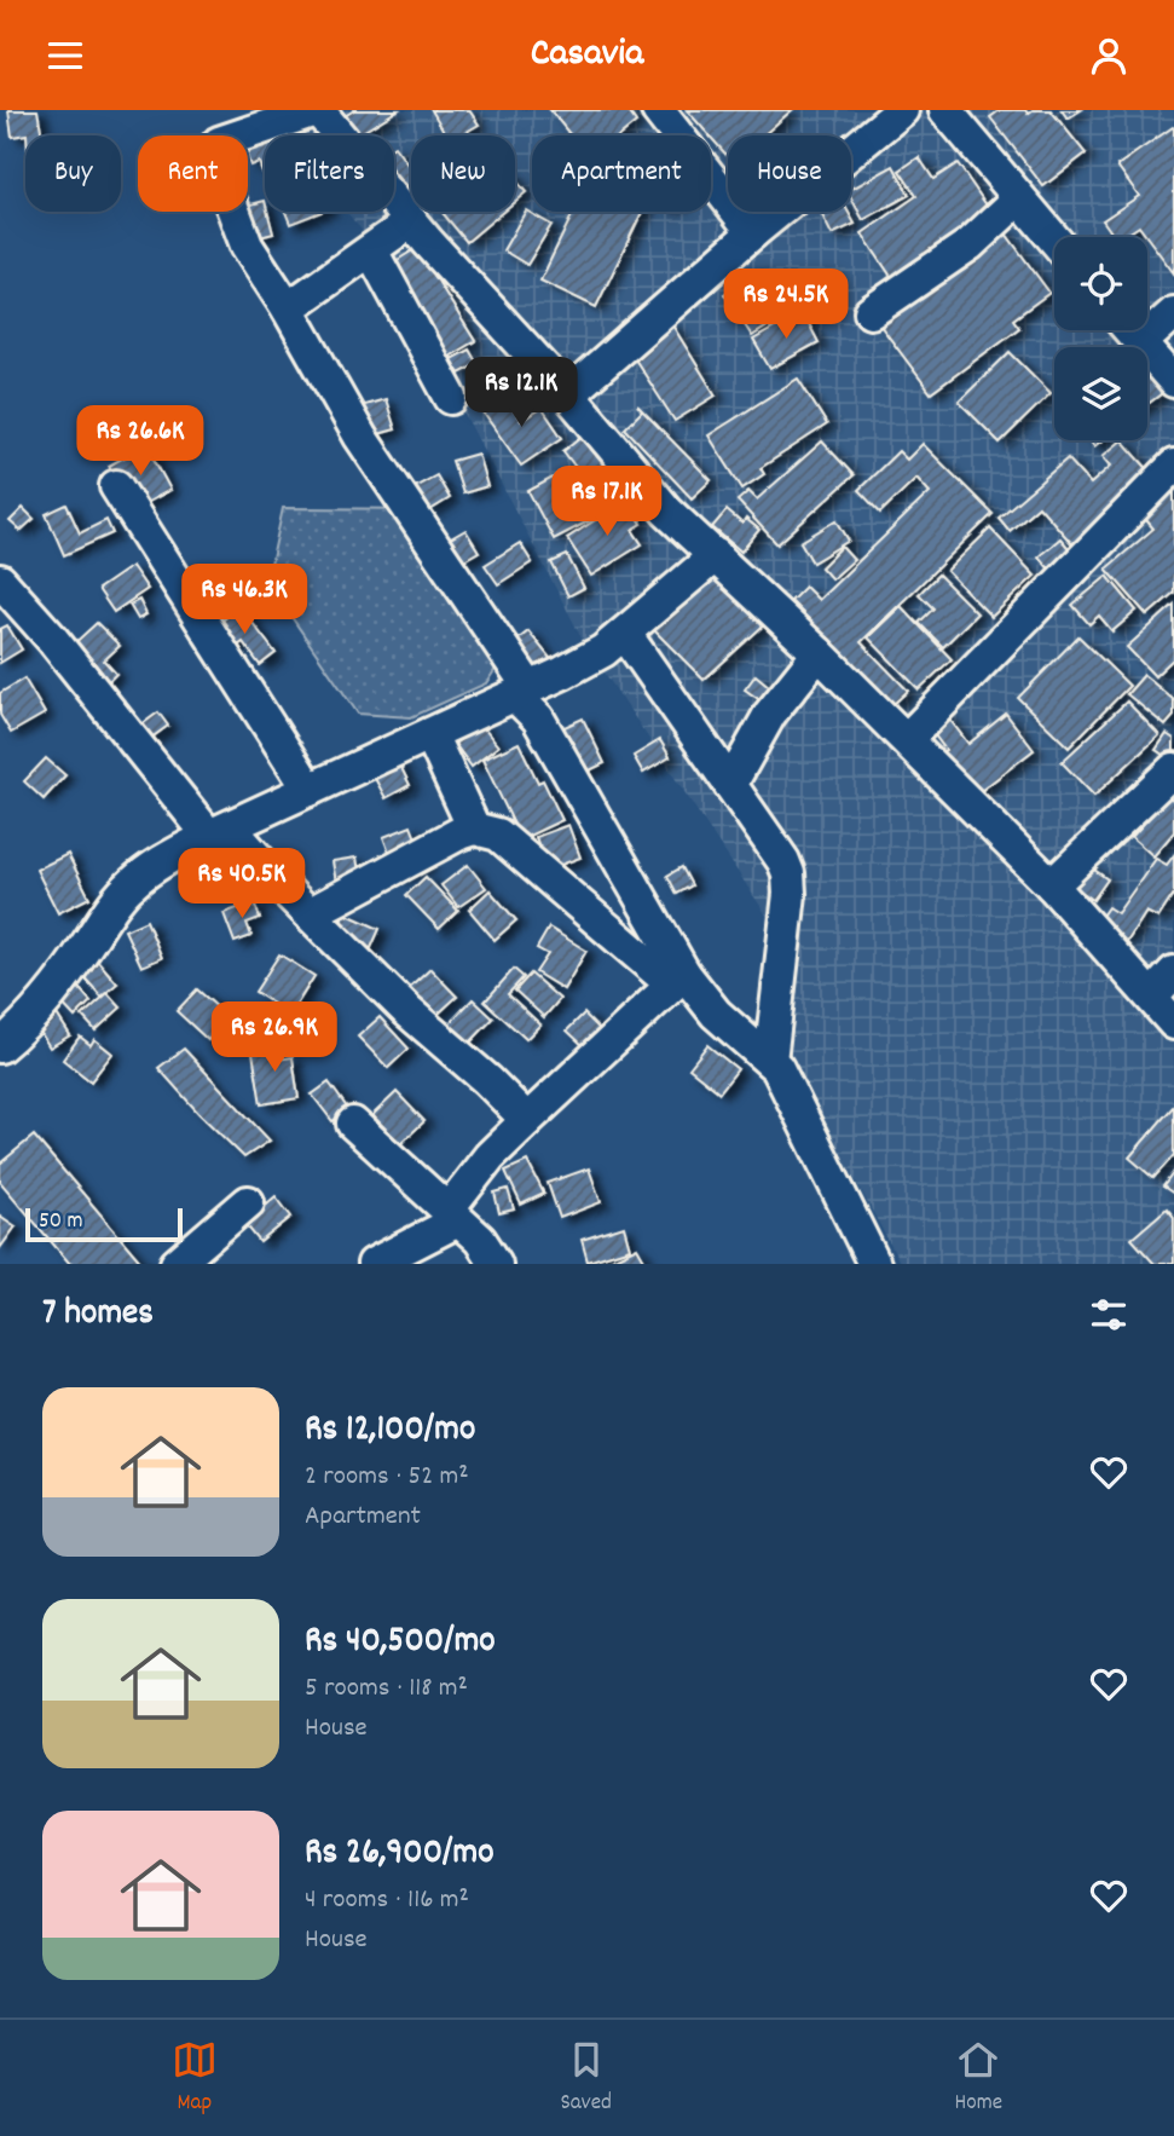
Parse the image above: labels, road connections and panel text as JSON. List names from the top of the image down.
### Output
{
  "scale_bar": "50 m",
  "page": {
    "header": "Casavia",
    "chip": [
      "Buy",
      "Rent",
      "Filters",
      "New",
      "Apartment",
      "House"
    ],
    "price": [
      "Rs 24.5K",
      "Rs 12.1K",
      "Rs 26.6K",
      "Rs 17.1K",
      "Rs 46.3K",
      "Rs 40.5K",
      "Rs 26.9K"
    ],
    "scale": "50 m",
    "heading": "7 homes",
    "list": [
      {
        "name": "Rs 12,100/mo",
        "note": "2 rooms · 52 m² · Apartment"
      },
      {
        "name": "Rs 40,500/mo",
        "note": "5 rooms · 118 m² · House"
      },
      {
        "name": "Rs 26,900/mo",
        "note": "4 rooms · 116 m² · House"
      }
    ],
    "tabs": ["Map", "Saved", "Home"]
  }
}
